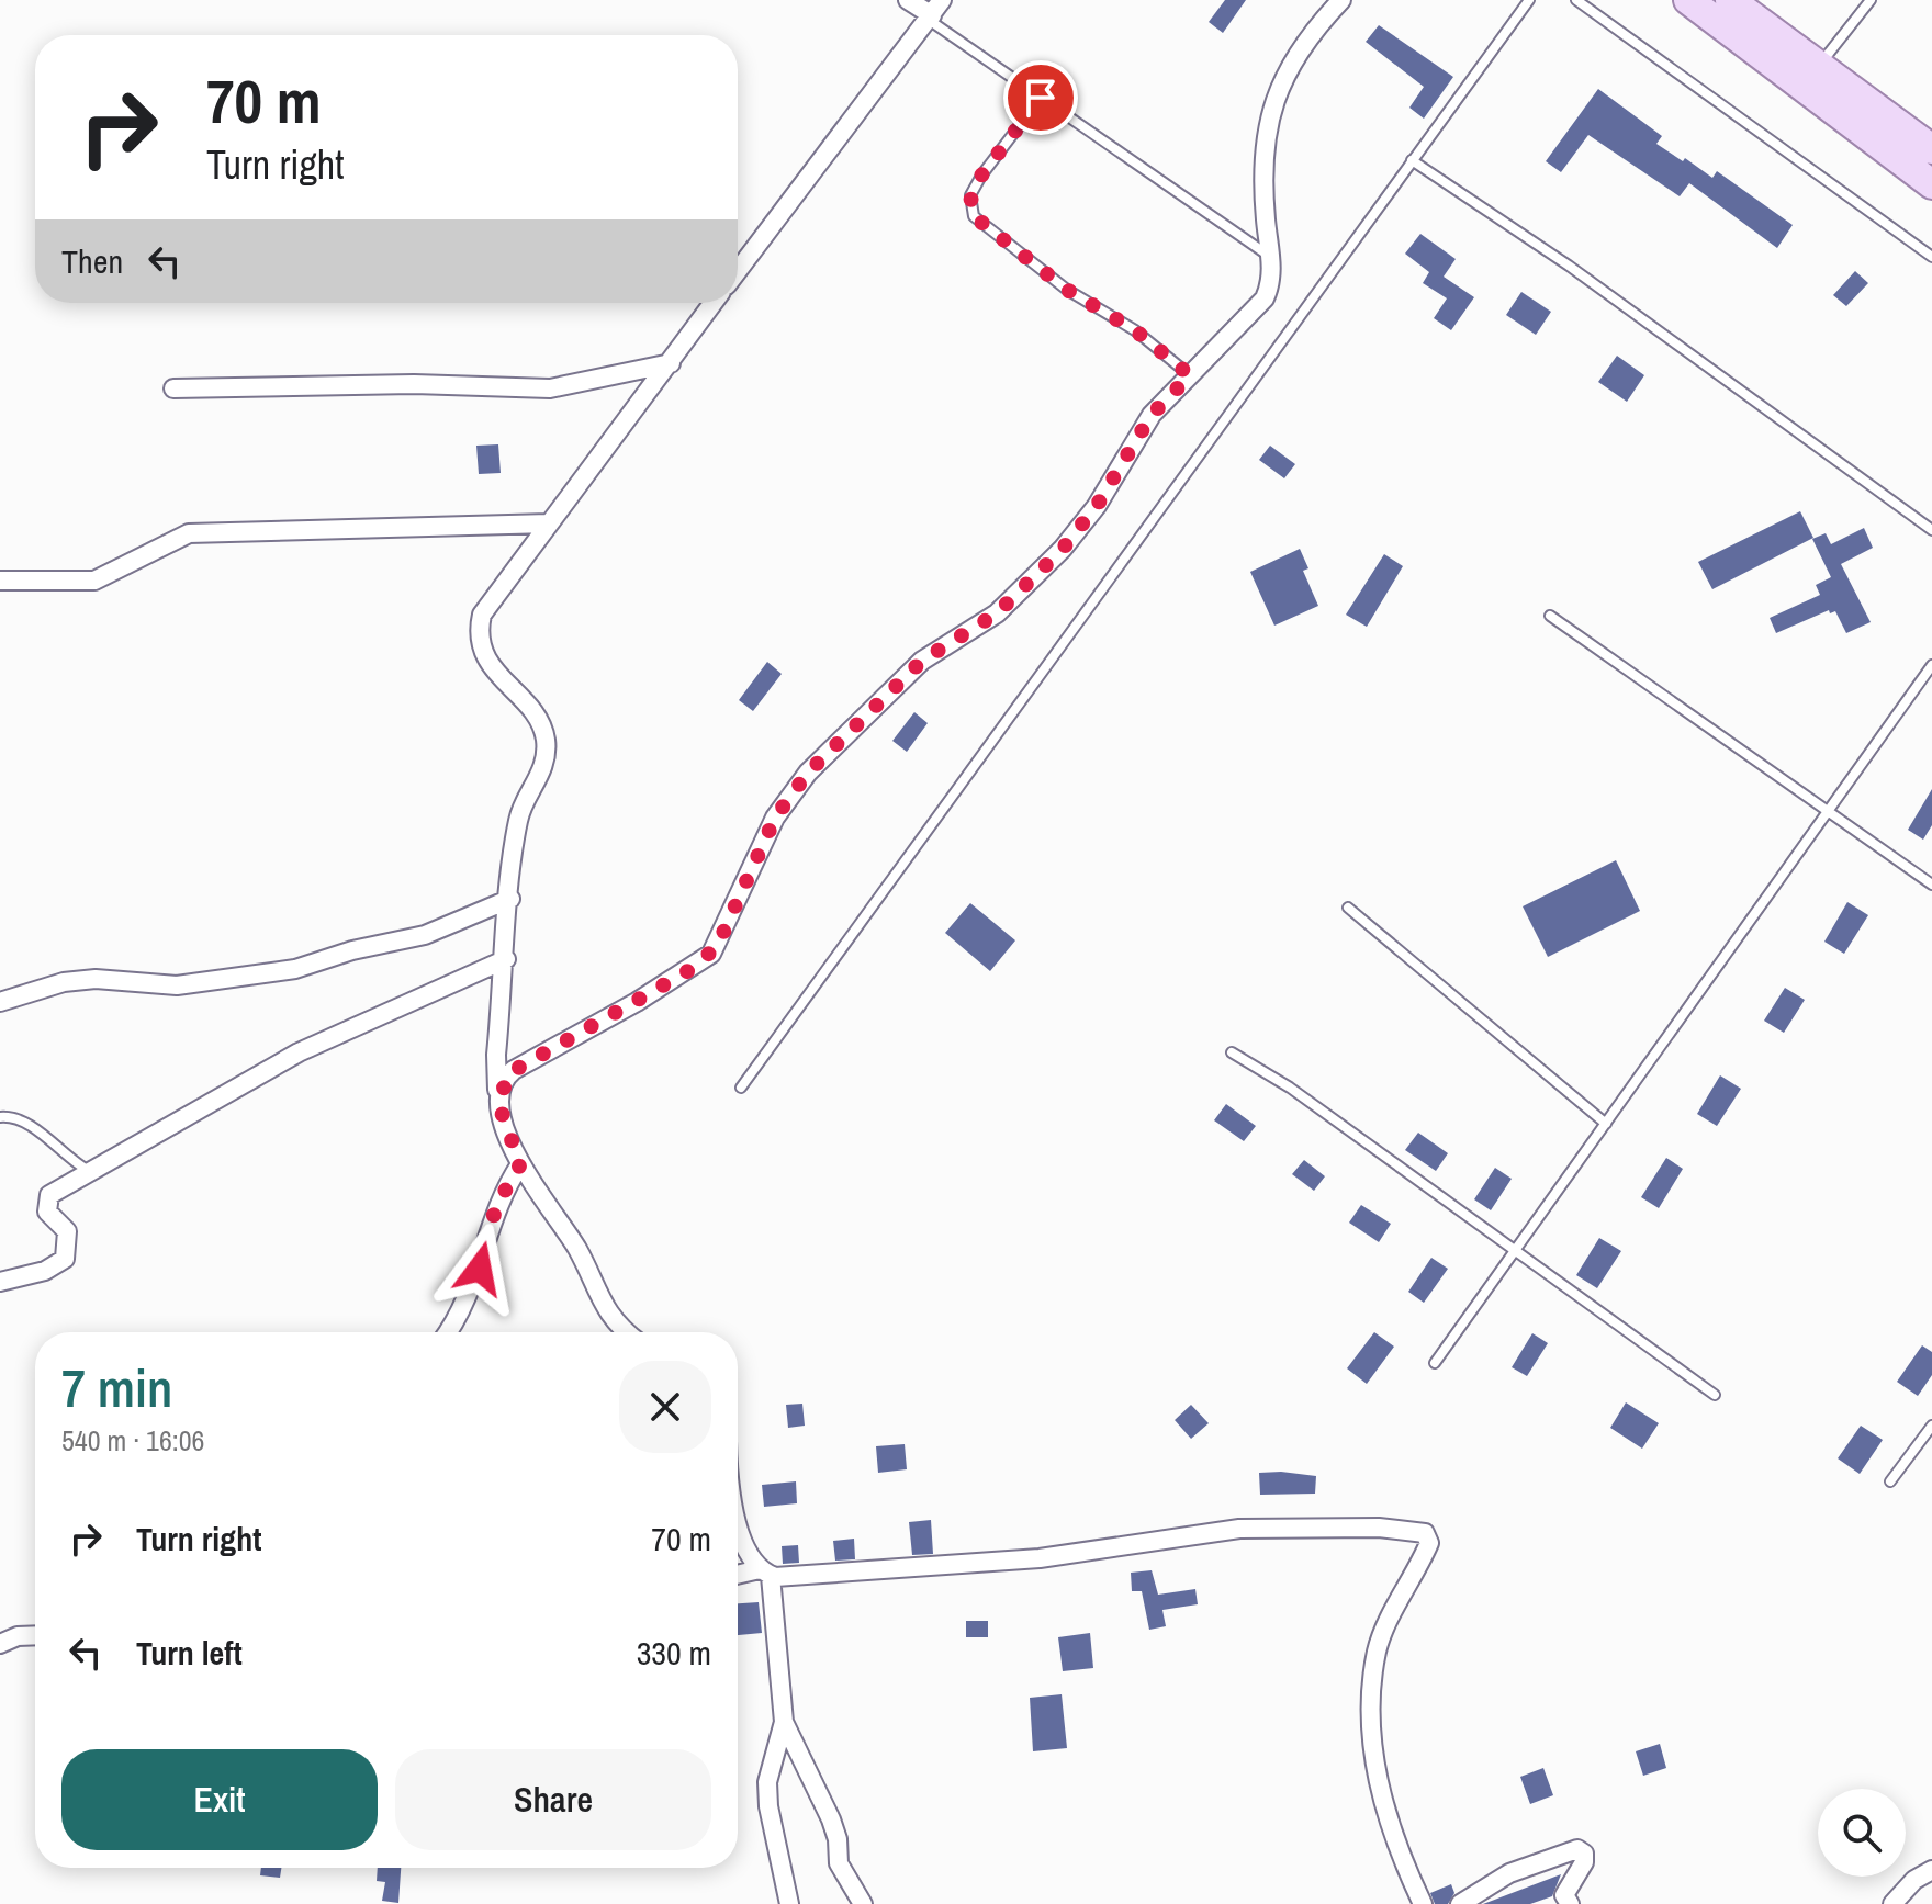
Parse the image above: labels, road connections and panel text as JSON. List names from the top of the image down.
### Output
{
  "page": {
    "turn": ["70 m", "Turn right"],
    "then": "Then",
    "heading": ["7 min", "540 m · 16:06"],
    "list": [
      {
        "name": "Turn right",
        "value": "70 m"
      },
      {
        "name": "Turn left",
        "value": "330 m"
      }
    ],
    "buttons": ["Exit", "Share"]
  }
}
